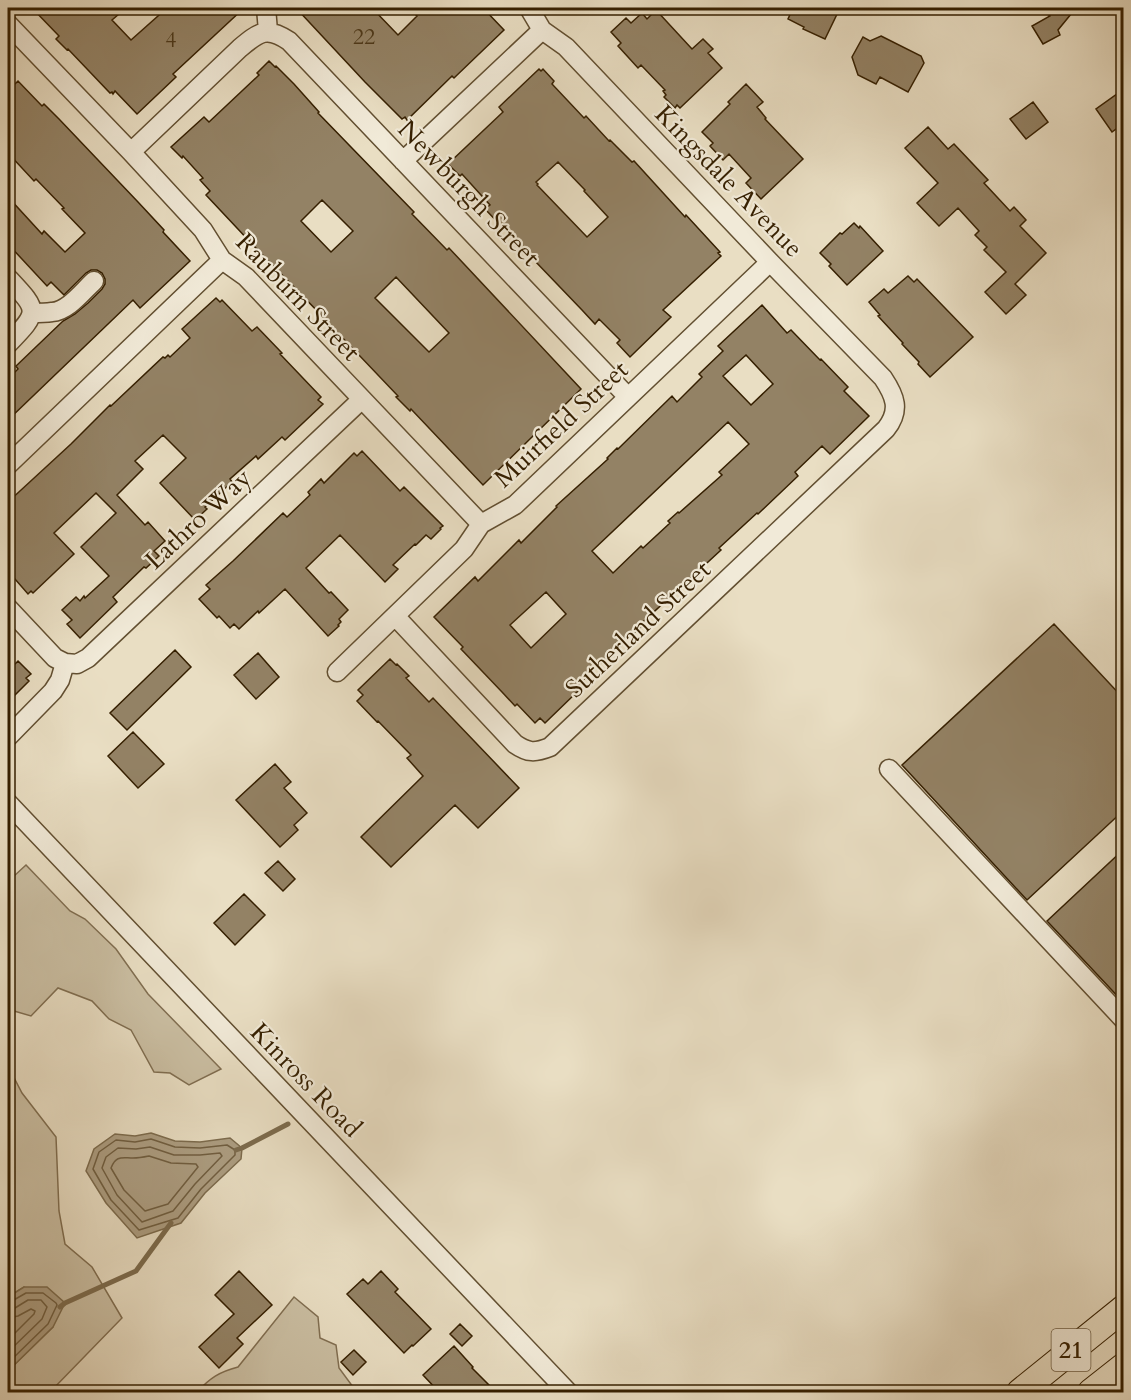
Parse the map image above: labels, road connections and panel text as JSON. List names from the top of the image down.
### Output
{
  "streets": {
    "highway": ["21"],
    "street": [
      "Kingsdale Avenue",
      "Newburgh Street",
      "Rauburn Street",
      "Muirfield Street",
      "Lathro Way",
      "Sutherland Street",
      "Kinross Road"
    ]
  },
  "crossings": [
    ["Kingsdale Avenue", "Muirfield Street"],
    ["Kingsdale Avenue", "Sutherland Street"],
    ["Newburgh Street", "Muirfield Street"],
    ["Rauburn Street", "Muirfield Street"],
    ["Rauburn Street", "Lathro Way"],
    ["Muirfield Street", "Sutherland Street"]
  ],
  "house_numbers": ["22", "4"]
}
